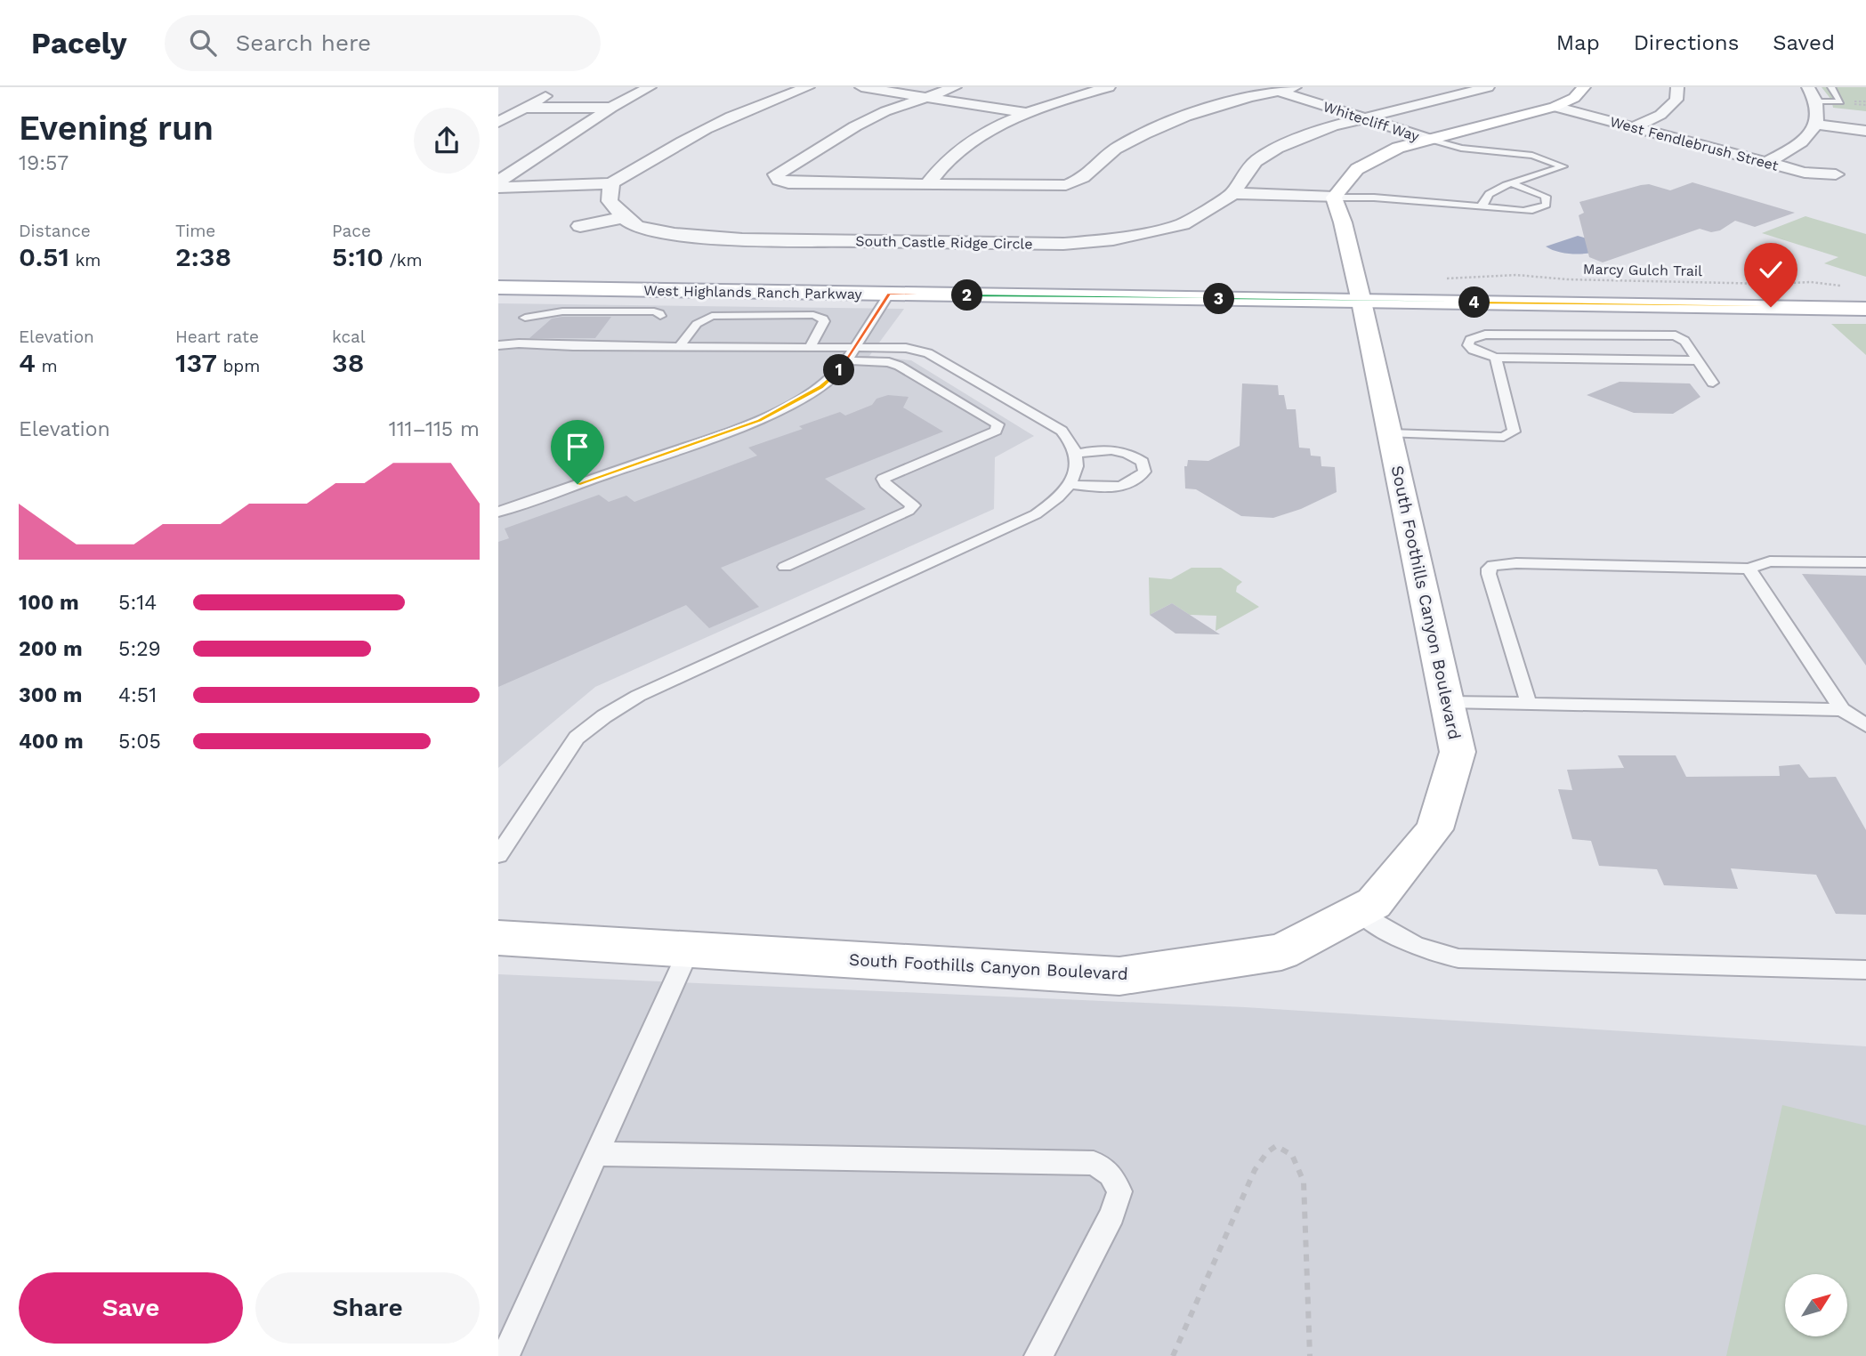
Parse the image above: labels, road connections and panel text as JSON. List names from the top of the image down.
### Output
{
  "streets": {
    "street": [
      "Whitecliff Way",
      "West Fendlebrush Street",
      "South Castle Ridge Circle",
      "West Highlands Ranch Parkway",
      "South Foothills Canyon Boulevard"
    ],
    "path": ["Marcy Gulch Trail"]
  },
  "crossings": [
    ["Whitecliff Way", "South Castle Ridge Circle"],
    ["West Highlands Ranch Parkway", "South Foothills Canyon Boulevard"]
  ],
  "north": "top right",
  "page": {
    "header": "Pacely",
    "search": "Search here",
    "nav": ["Map", "Directions", "Saved"],
    "heading": ["Evening run", "19:57"],
    "stats": [
      ["Distance", "0.51 km"],
      ["Time", "2:38"],
      ["Pace", "5:10 /km"],
      ["Elevation", "4 m"],
      ["Heart rate", "137 bpm"],
      ["kcal", "38"]
    ],
    "pins": [
      "2",
      "3",
      "4",
      "1"
    ],
    "chart": ["Elevation", "111–115 m"],
    "list": [
      {
        "name": "100 m",
        "note": "5:14"
      },
      {
        "name": "200 m",
        "note": "5:29"
      },
      {
        "name": "300 m",
        "note": "4:51"
      },
      {
        "name": "400 m",
        "note": "5:05"
      }
    ],
    "buttons": ["Save", "Share"]
  }
}
